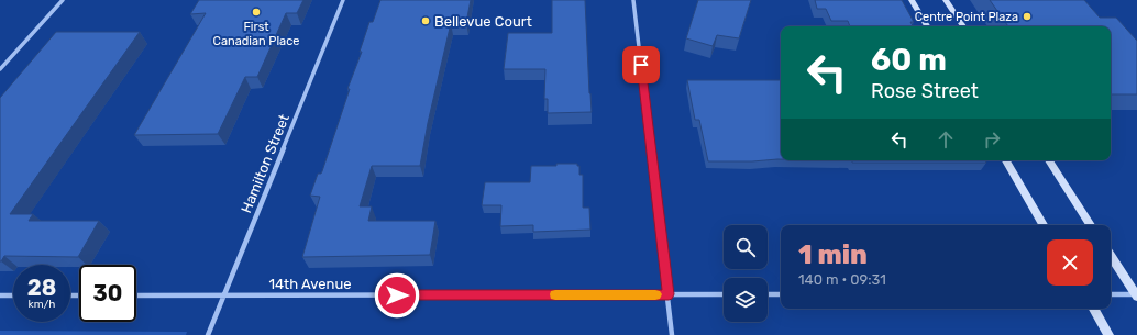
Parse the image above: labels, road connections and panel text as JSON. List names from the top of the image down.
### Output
{
  "streets": {
    "street": ["Hamilton Street", "14th Avenue"]
  },
  "crossings": [
    ["Hamilton Street", "14th Avenue"]
  ],
  "places": ["First Canadian Place", "Centre Point Plaza", "Bellevue Court"],
  "page": {
    "turn": ["60 m", "Rose Street"],
    "heading": ["1 min", "140 m · 09:31"],
    "speed": "28 km/h",
    "limit": "30"
  }
}
